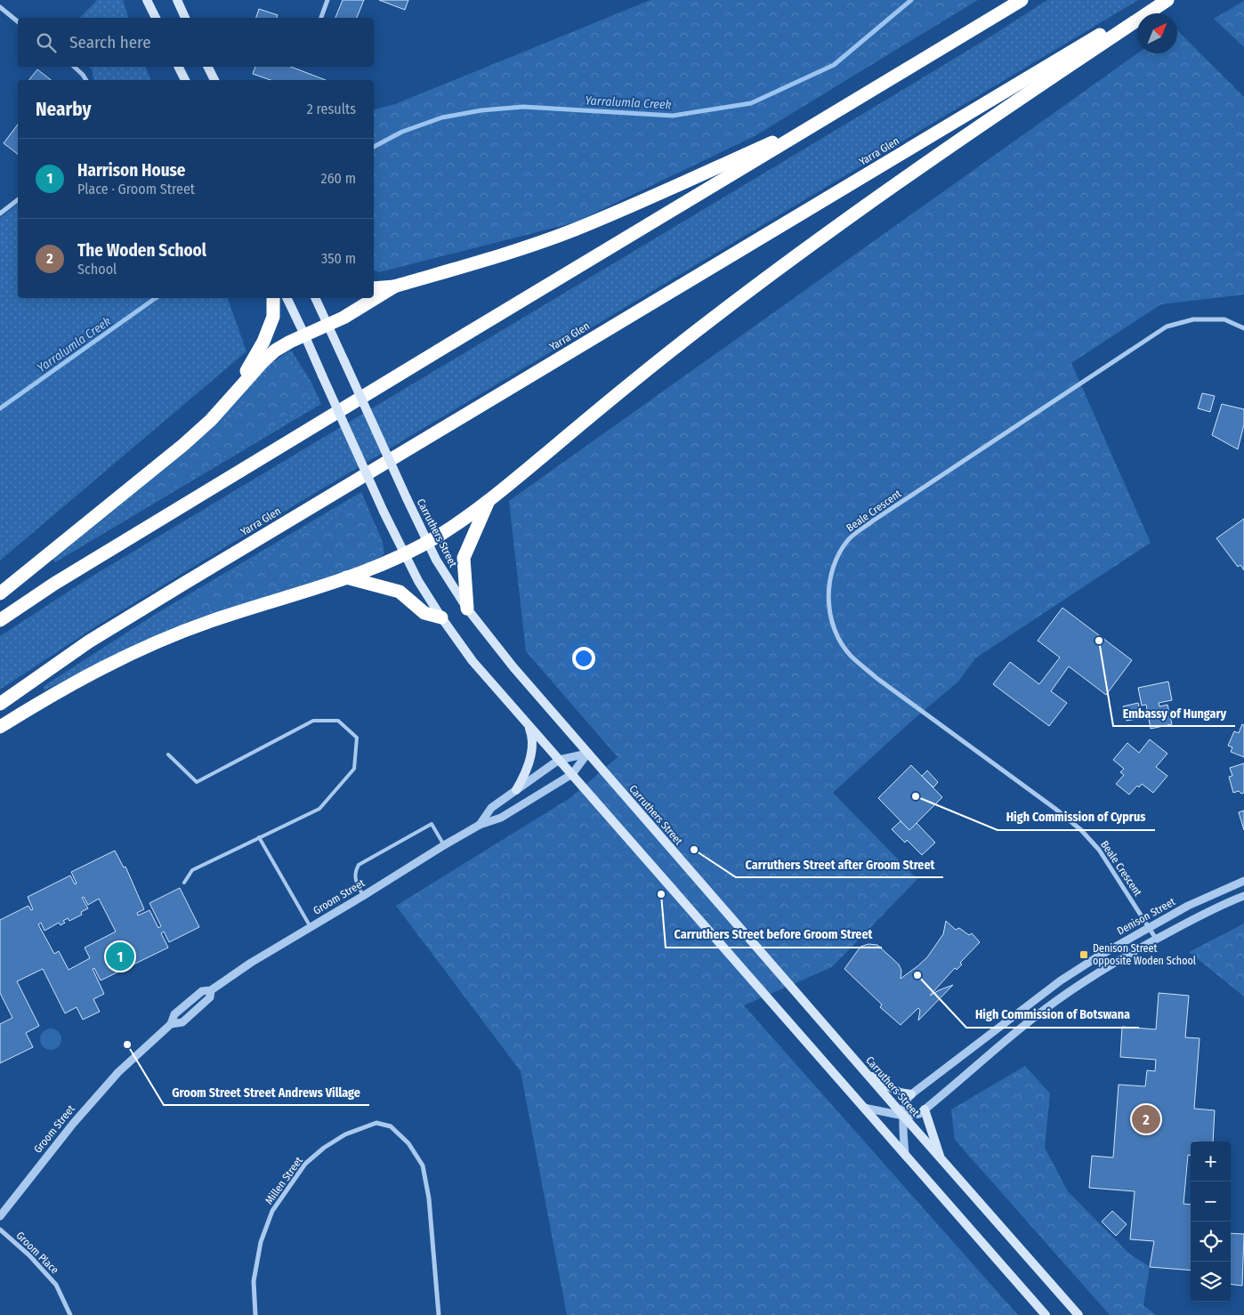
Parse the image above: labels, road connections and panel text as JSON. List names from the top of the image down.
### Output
{
  "streets": {
    "highway": ["Yarra Glen"],
    "main road": ["Carruthers Street"],
    "street": [
      "Beale Crescent",
      "Groom Street",
      "Denison Street",
      "Millen Street",
      "Groom Place"
    ]
  },
  "crossings": [
    ["Beale Crescent", "Denison Street"],
    ["Carruthers Street", "Groom Street"],
    ["Carruthers Street", "Denison Street"]
  ],
  "water": ["Yarralumla Creek"],
  "places": {
    "other": [
      "Embassy of Hungary",
      "High Commission of Cyprus",
      "Carruthers Street after Groom Street",
      "Carruthers Street before Groom Street",
      "High Commission of Botswana",
      "Groom Street Street Andrews Village"
    ],
    "transit": ["Denison Street opposite Woden School"]
  },
  "north": "top right",
  "page": {
    "search": "Search here",
    "heading": ["Nearby", "2 results"],
    "list": [
      {
        "mark": "1",
        "name": "Harrison House",
        "note": "Place · Groom Street",
        "value": "260 m"
      },
      {
        "mark": "2",
        "name": "The Woden School",
        "note": "School",
        "value": "350 m"
      }
    ],
    "pins": ["1", "2"],
    "map_buttons": ["+", "−"]
  }
}
